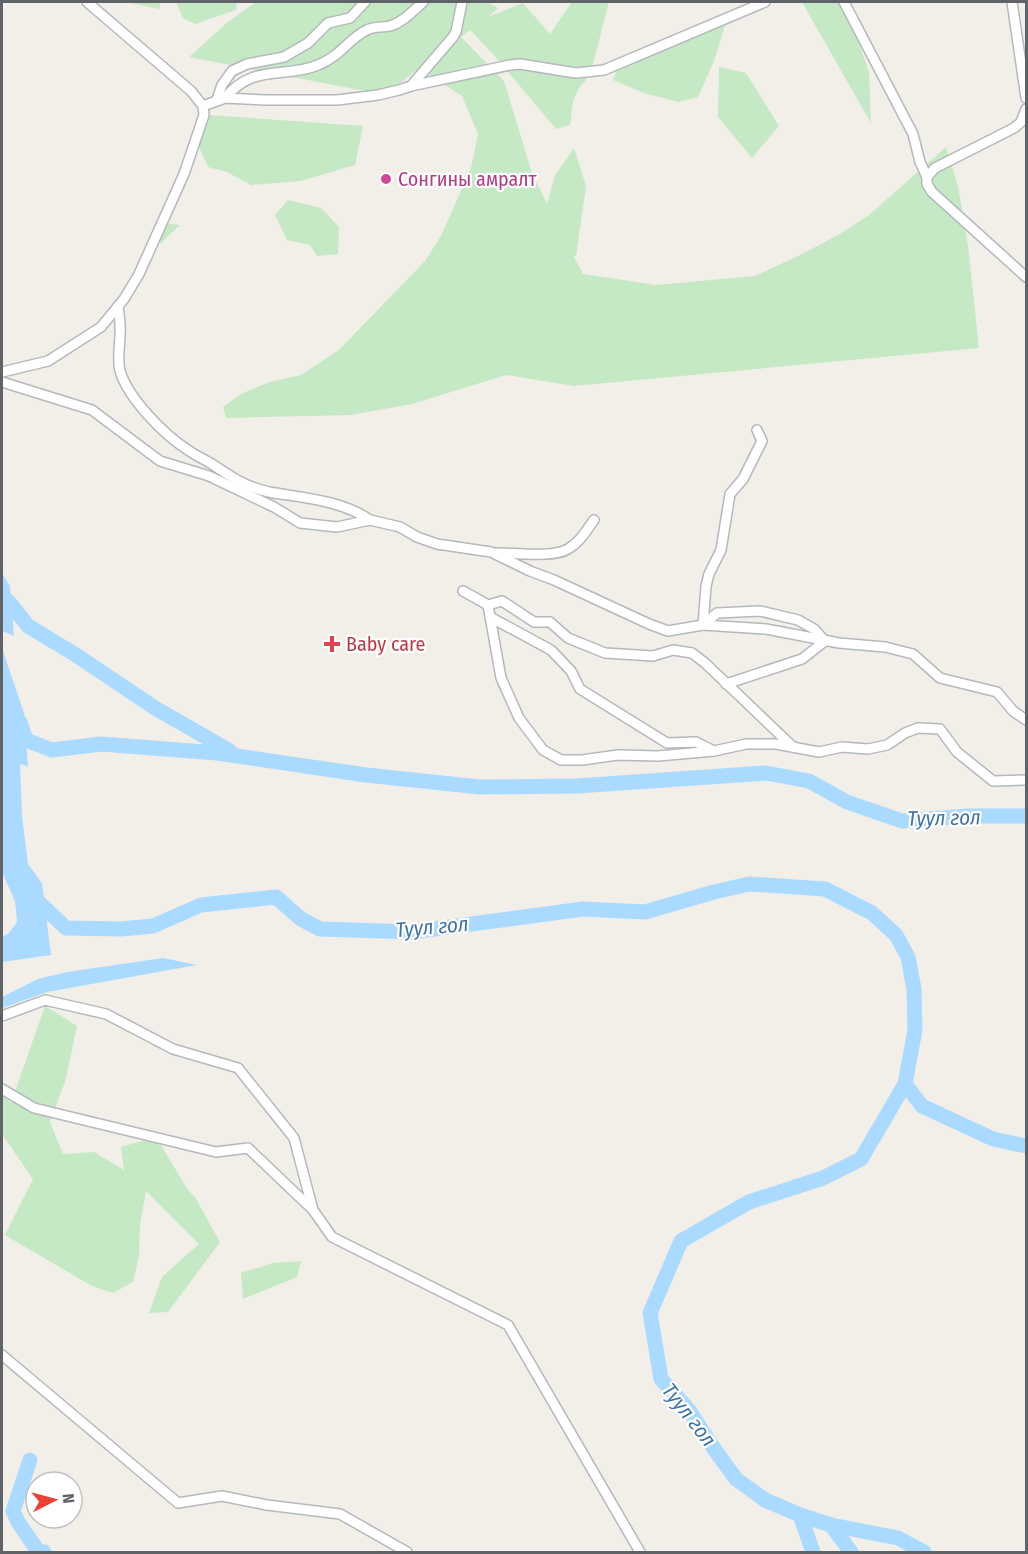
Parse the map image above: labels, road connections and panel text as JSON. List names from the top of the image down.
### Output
{
  "water": ["Туул гол"],
  "places": {
    "other": ["Сонгины амралт"],
    "health": ["Baby care"]
  },
  "north": "right"
}
